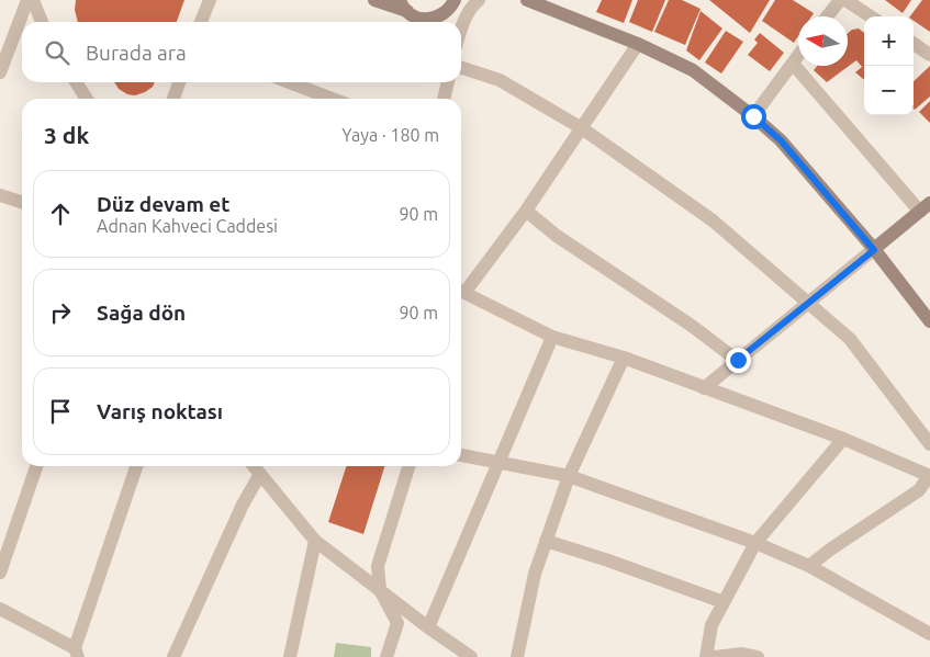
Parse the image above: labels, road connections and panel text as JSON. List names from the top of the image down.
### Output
{
  "north": "left",
  "page": {
    "map_buttons": ["+", "−"],
    "search": "Burada ara",
    "heading": ["3 dk", "Yaya · 180 m"],
    "list": [
      ["Düz devam et", "Adnan Kahveci Caddesi", "90 m"],
      ["Sağa dön", "90 m"],
      "Varış noktası"
    ]
  }
}
